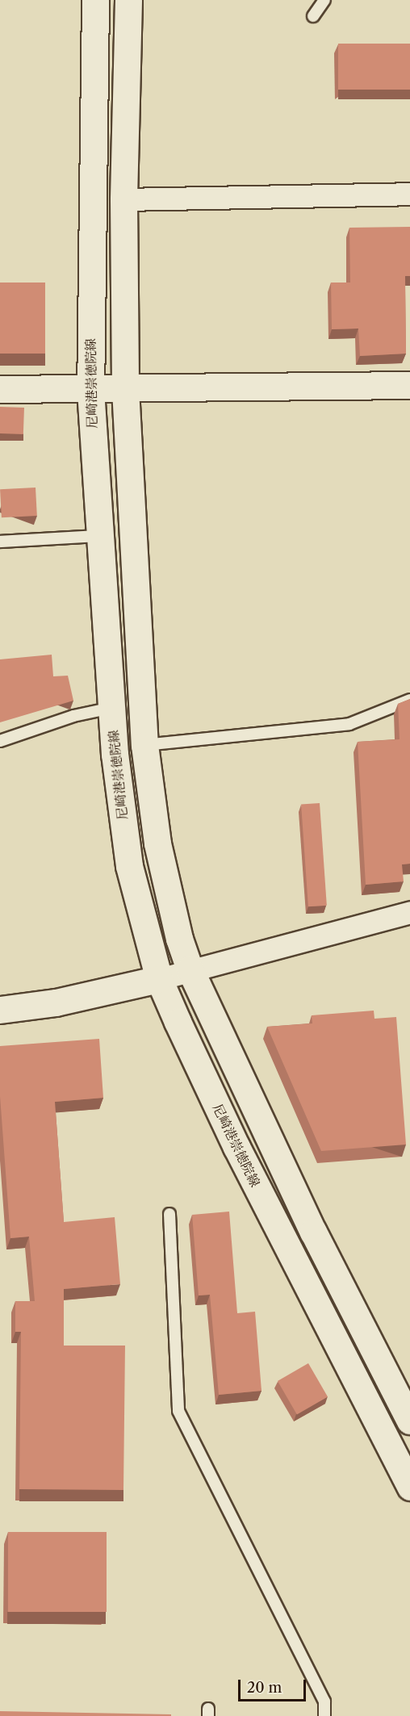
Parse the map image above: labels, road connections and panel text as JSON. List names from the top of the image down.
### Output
{
  "streets": {
    "main road": ["尼崎港崇徳院線"]
  },
  "scale_bar": "20 m"
}
